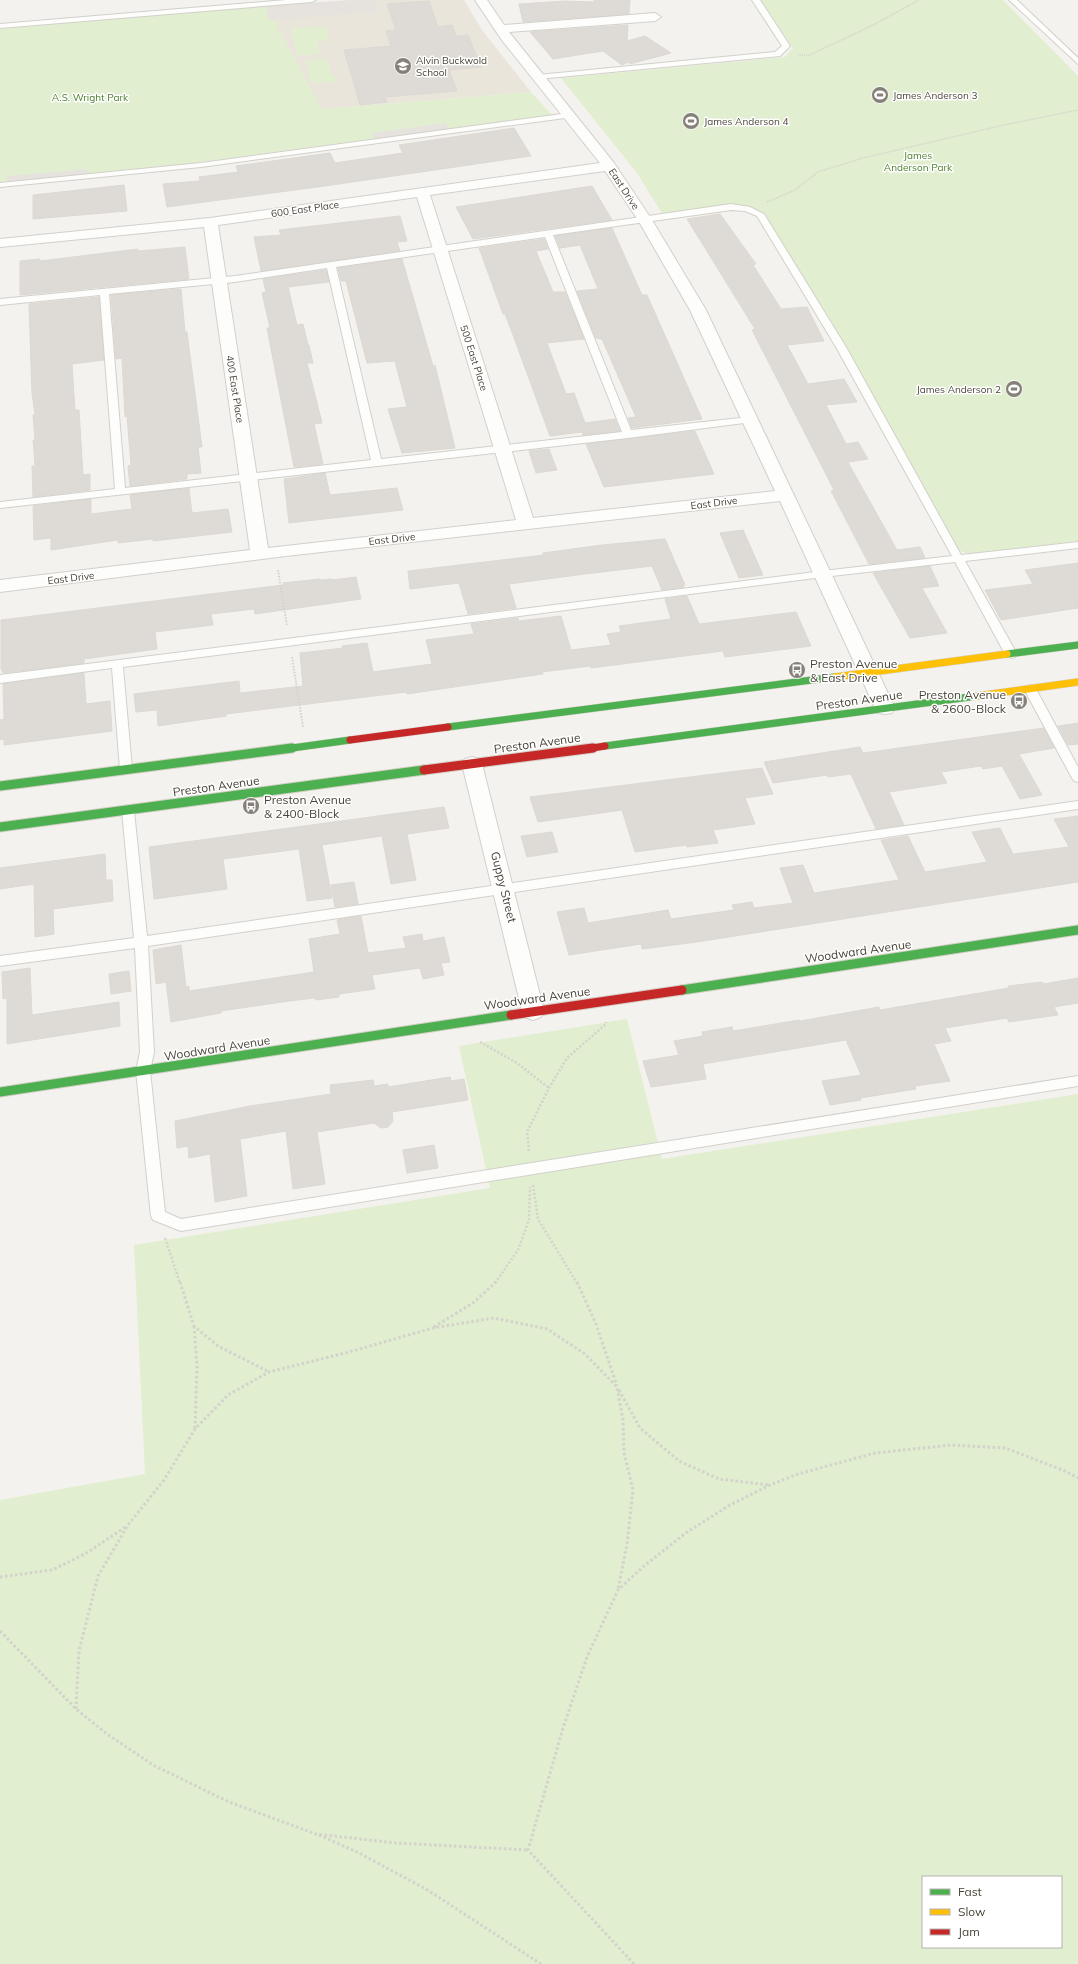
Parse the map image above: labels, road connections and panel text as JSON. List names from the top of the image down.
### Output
{
  "streets": {
    "main road": ["Preston Avenue", "Woodward Avenue"],
    "street": [
      "East Drive",
      "600 East Place",
      "500 East Place",
      "400 East Place",
      "Guppy Street"
    ]
  },
  "crossings": [
    ["East Drive", "600 East Place"],
    ["East Drive", "500 East Place"],
    ["East Drive", "400 East Place"],
    ["East Drive", "Preston Avenue"],
    ["600 East Place", "500 East Place"],
    ["600 East Place", "400 East Place"],
    ["Preston Avenue", "Guppy Street"],
    ["Guppy Street", "Woodward Avenue"]
  ],
  "parks": ["A.S. Wright Park", "James Anderson Park"],
  "places": {
    "school or university": ["Alvin Buckwold School"],
    "sports": ["James Anderson 3", "James Anderson 4", "James Anderson 2"],
    "bus stop": ["Preston Avenue & East Drive", "Preston Avenue & 2600-Block", "Preston Avenue & 2400-Block"]
  },
  "legend": ["Fast", "Slow", "Jam"]
}
